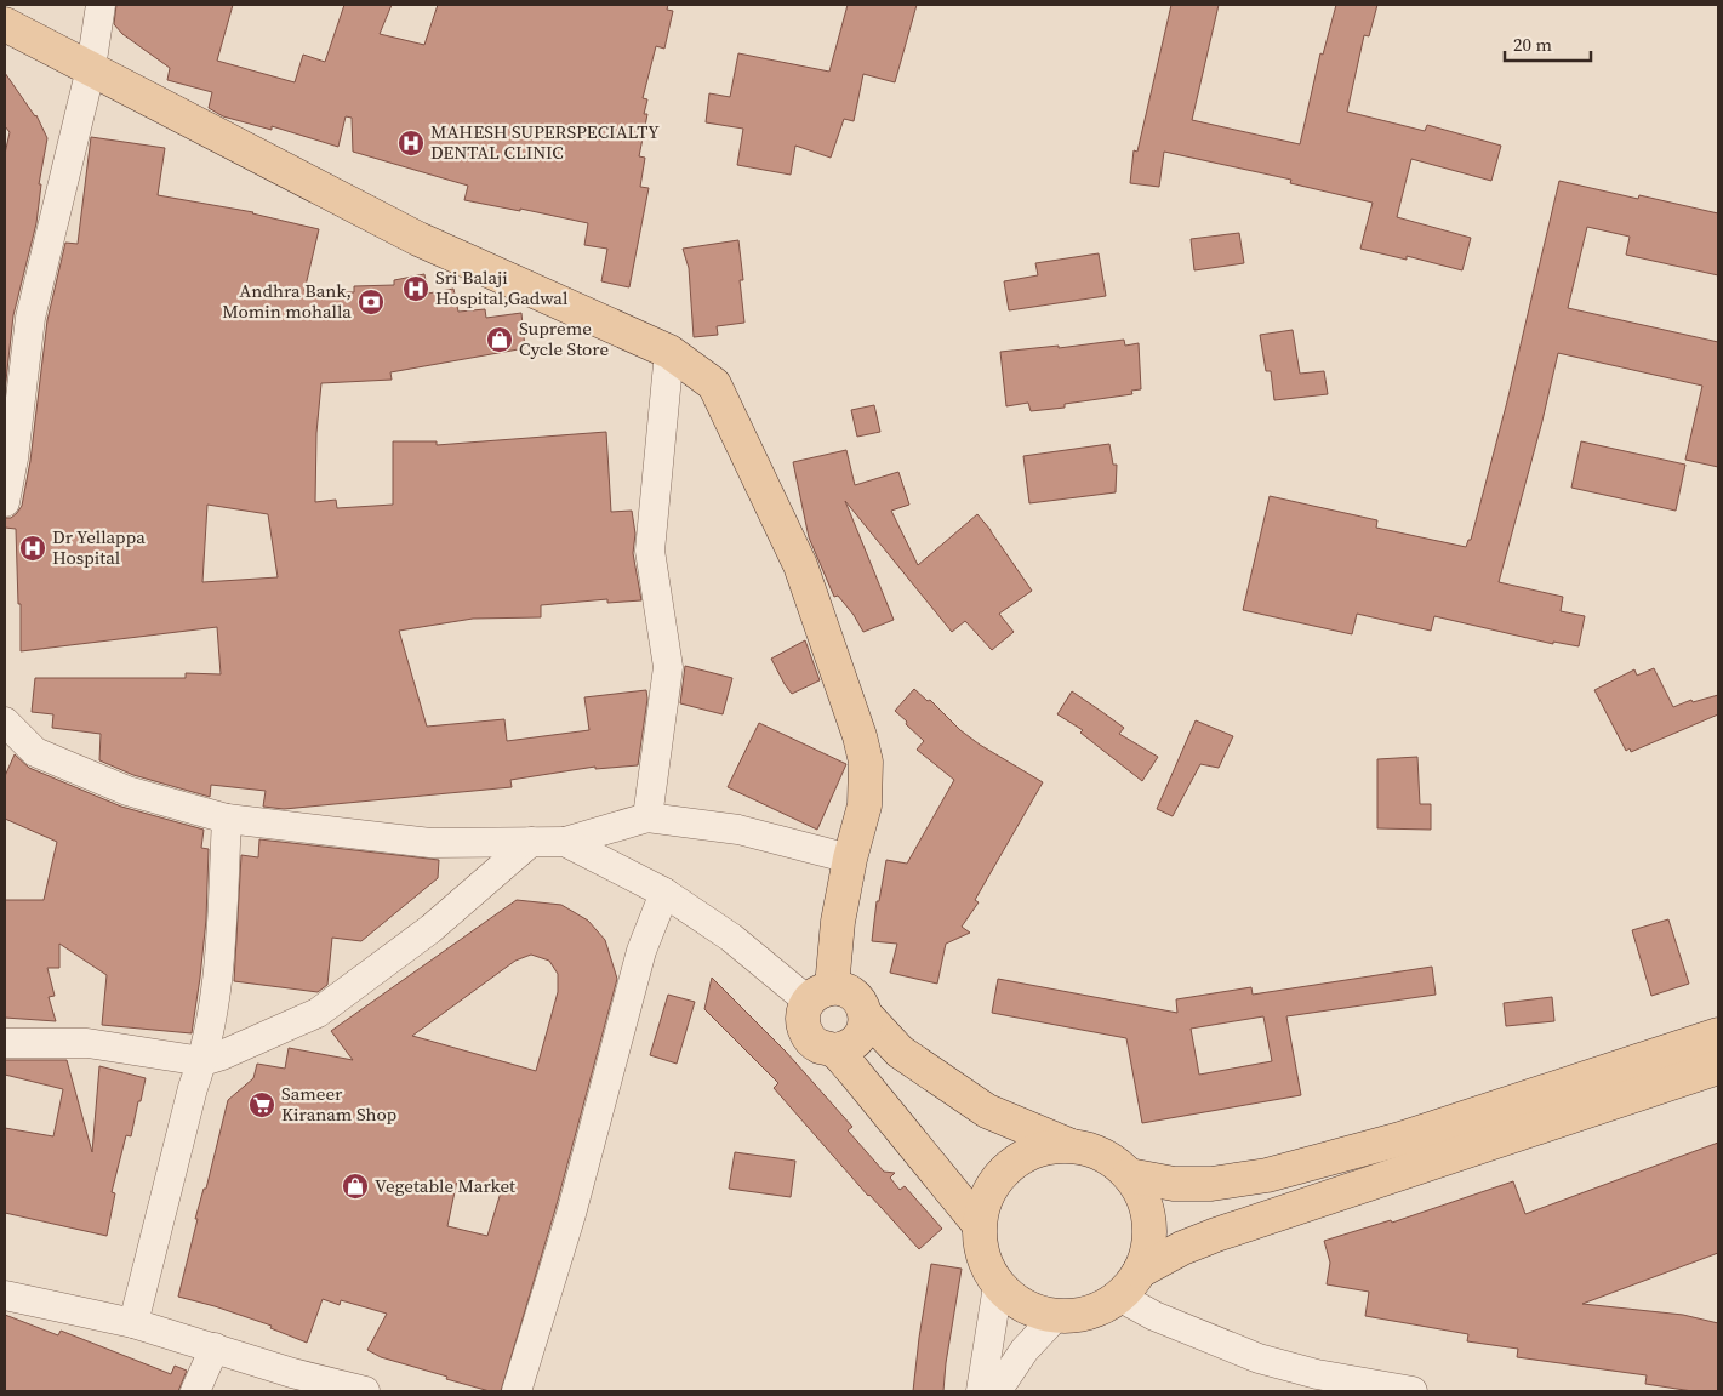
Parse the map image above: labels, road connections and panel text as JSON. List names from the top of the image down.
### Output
{
  "places": {
    "hospital": ["MAHESH SUPERSPECIALTY DENTAL CLINIC", "Sri Balaji Hospital,Gadwal", "Dr Yellappa Hospital"],
    "bank": ["Andhra Bank, Momin mohalla"],
    "shop": ["Supreme Cycle Store", "Vegetable Market"],
    "supermarket": ["Sameer Kiranam Shop"]
  },
  "scale_bar": "20 m"
}
